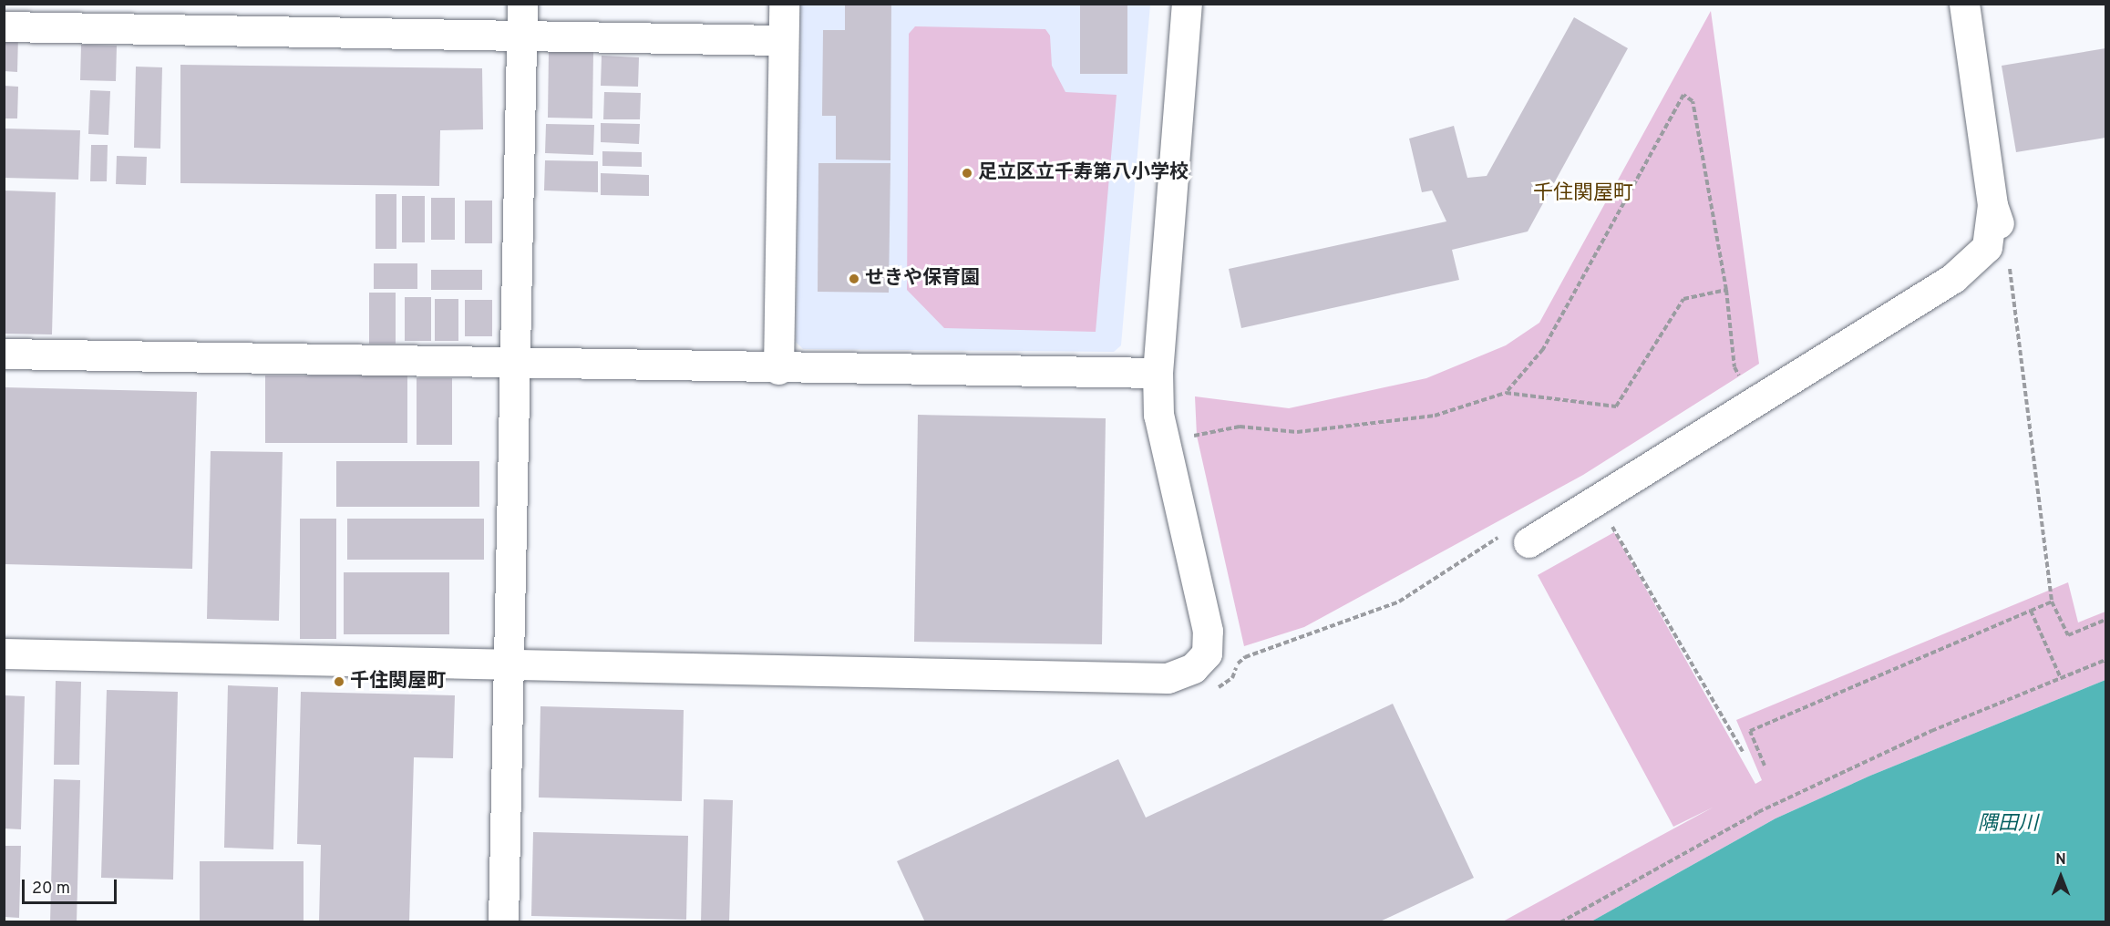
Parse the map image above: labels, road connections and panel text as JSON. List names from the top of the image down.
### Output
{
  "districts": ["千住関屋町"],
  "water": ["隅田川"],
  "places": ["足立区立千寿第八小学校", "せきや保育園", "千住関屋町"],
  "scale_bar": "20 m",
  "north": "top"
}
